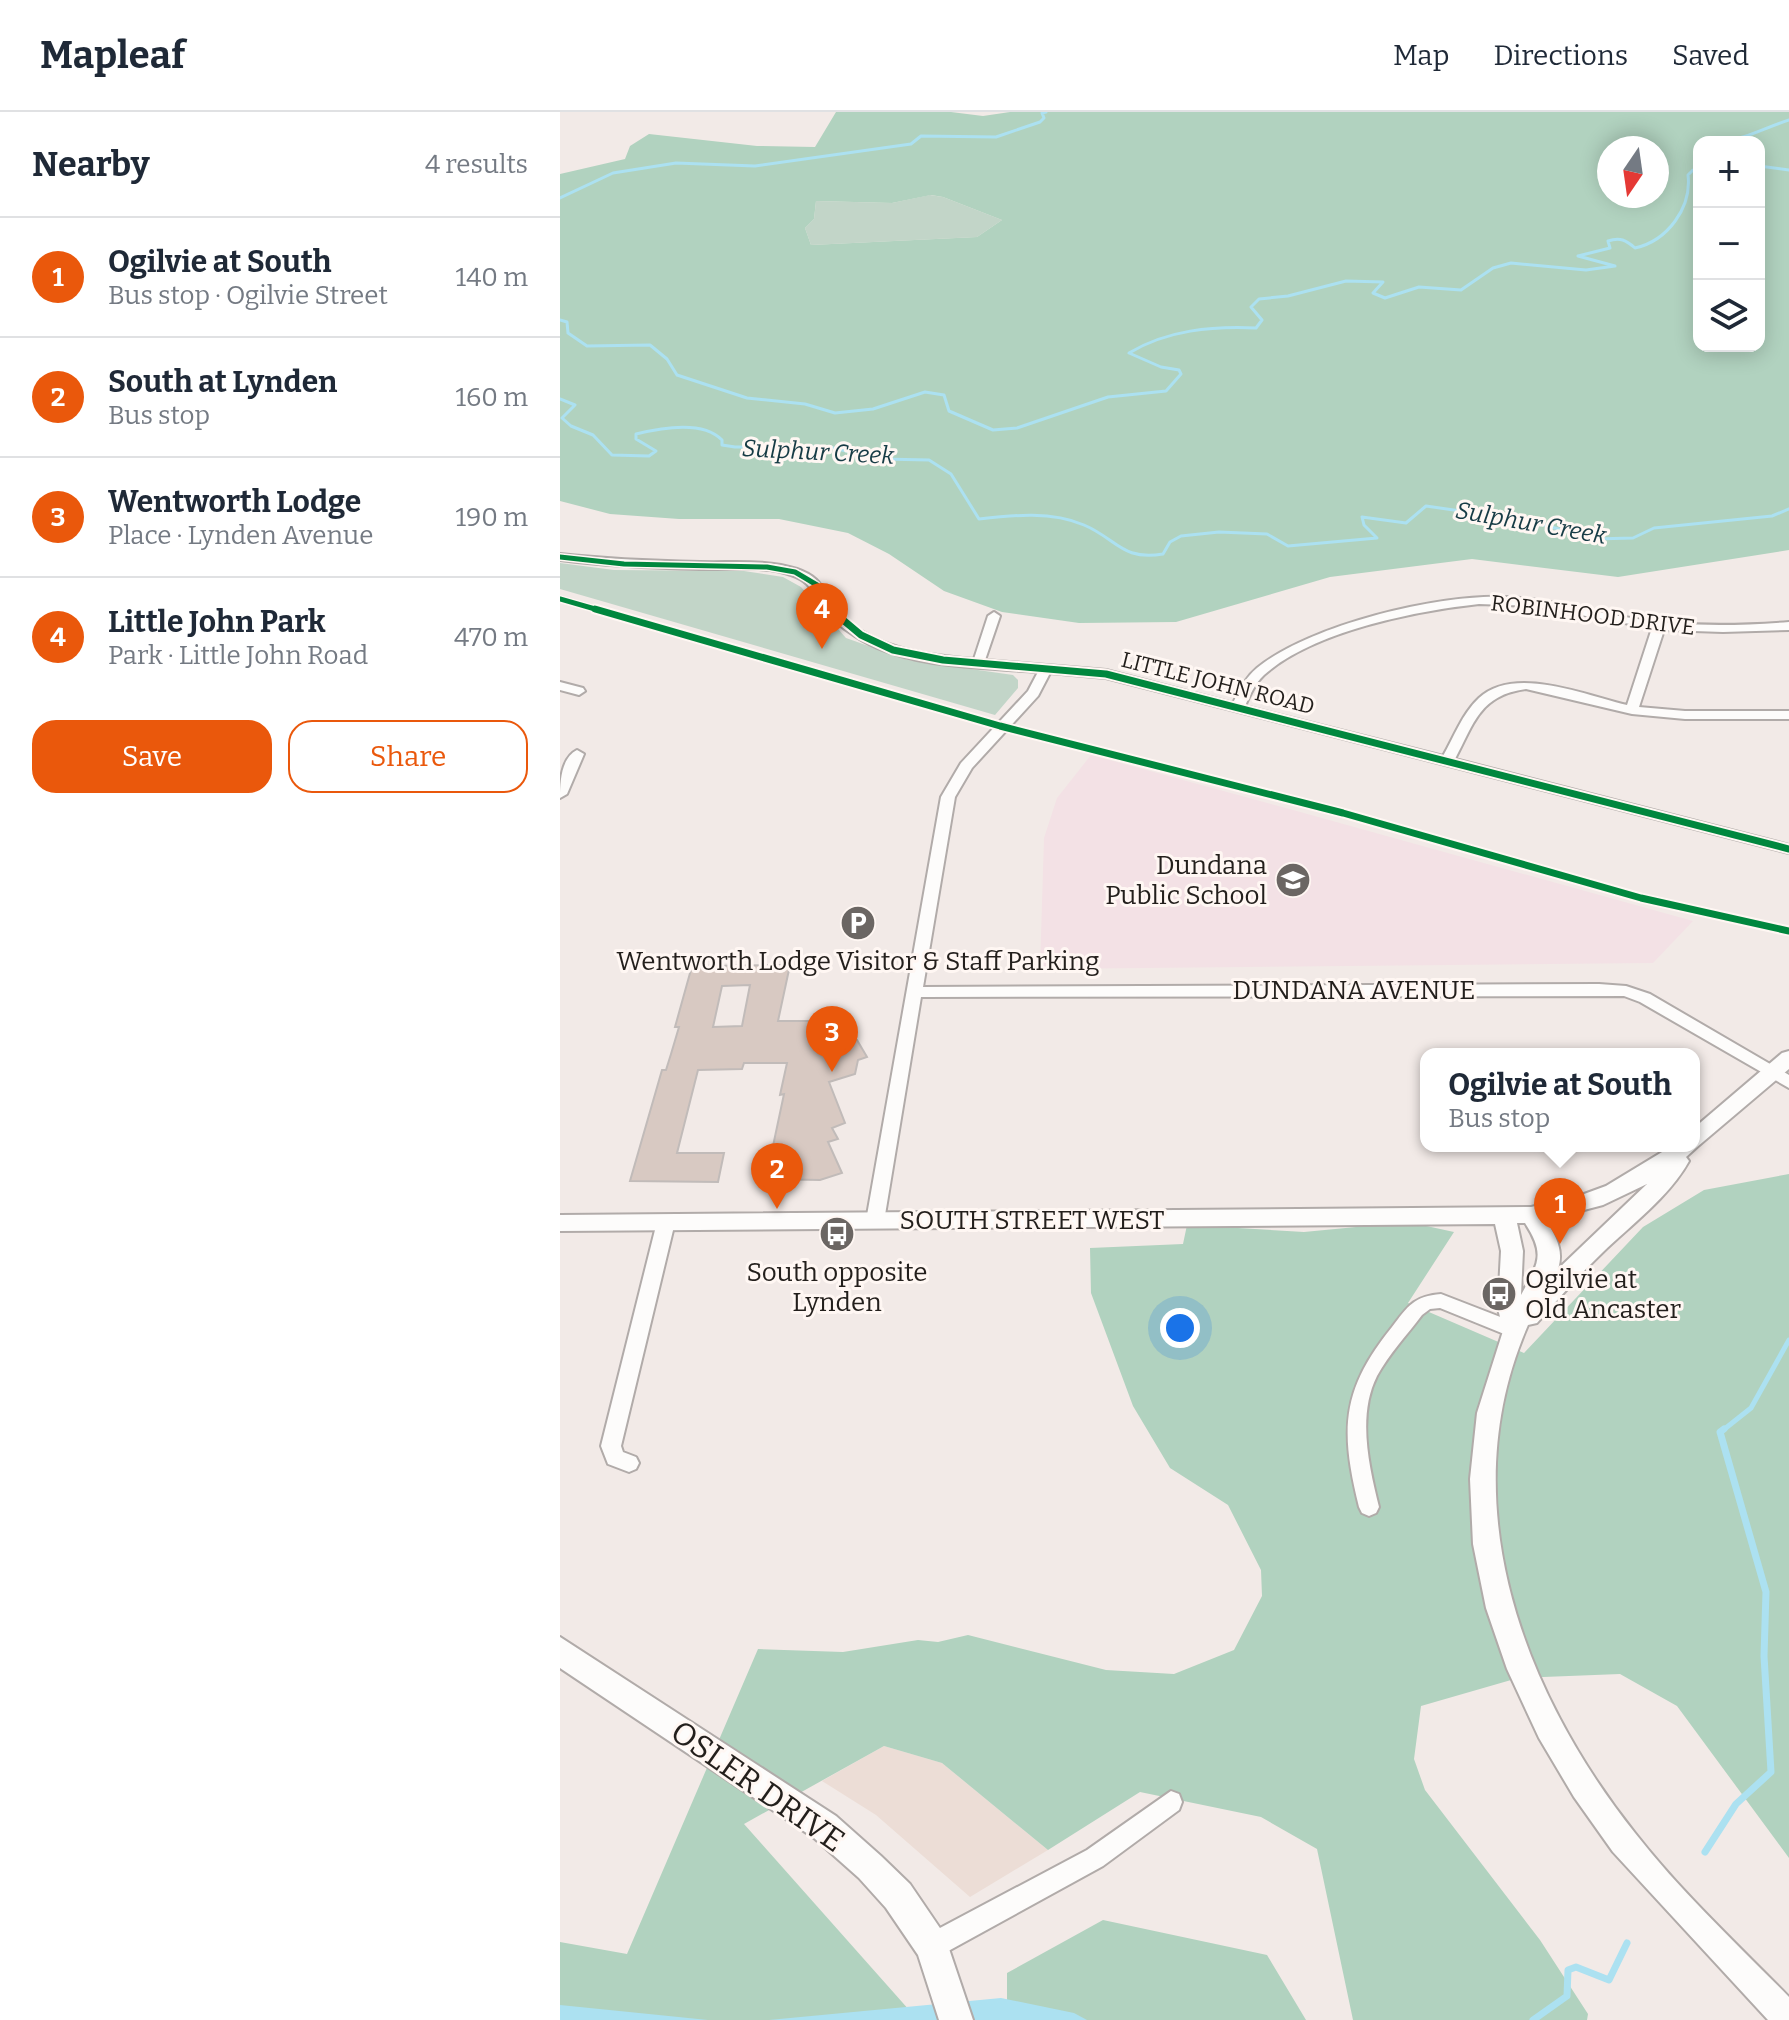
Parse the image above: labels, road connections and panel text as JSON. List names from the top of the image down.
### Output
{
  "streets": {
    "main road": ["OSLER DRIVE"],
    "street": [
      "ROBINHOOD DRIVE",
      "LITTLE JOHN ROAD",
      "DUNDANA AVENUE",
      "SOUTH STREET WEST"
    ]
  },
  "crossings": [
    ["ROBINHOOD DRIVE", "LITTLE JOHN ROAD"]
  ],
  "water": ["Sulphur Creek"],
  "places": {
    "school or university": ["Dundana Public School"],
    "parking": ["Wentworth Lodge Visitor & Staff Parking"],
    "bus stop": ["South opposite Lynden", "Ogilvie at Old Ancaster"]
  },
  "north": "bottom",
  "page": {
    "header": "Mapleaf",
    "nav": ["Map", "Directions", "Saved"],
    "heading": ["Nearby", "4 results"],
    "map_buttons": ["+", "−"],
    "list": [
      {
        "mark": "1",
        "name": "Ogilvie at South",
        "note": "Bus stop · Ogilvie Street",
        "value": "140 m"
      },
      {
        "mark": "2",
        "name": "South at Lynden",
        "note": "Bus stop",
        "value": "160 m"
      },
      {
        "mark": "3",
        "name": "Wentworth Lodge",
        "note": "Place · Lynden Avenue",
        "value": "190 m"
      },
      {
        "mark": "4",
        "name": "Little John Park",
        "note": "Park · Little John Road",
        "value": "470 m"
      }
    ],
    "pins": [
      "4",
      "3",
      "2",
      "1"
    ],
    "buttons": ["Save", "Share"],
    "popup": ["Ogilvie at South", "Bus stop"]
  }
}
